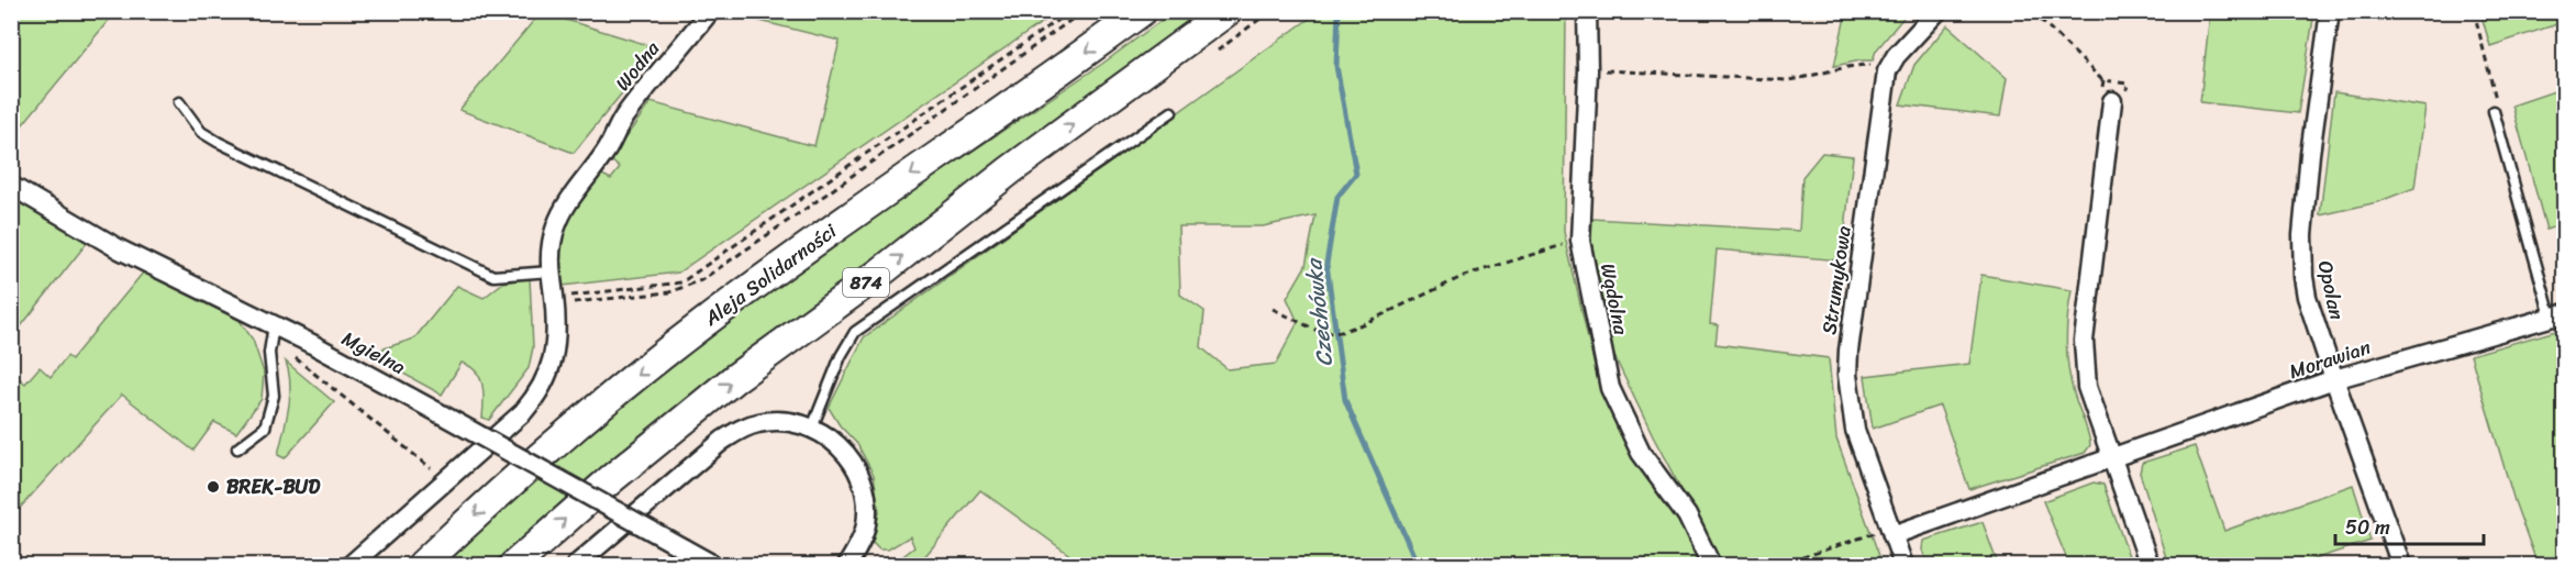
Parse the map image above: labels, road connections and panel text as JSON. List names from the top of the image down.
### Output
{
  "streets": {
    "main road": ["Aleja Solidarności", "874"],
    "street": [
      "Wodna",
      "Strumykowa",
      "Opolan",
      "Wądolna",
      "Mgielna",
      "Morawian"
    ]
  },
  "crossings": [
    ["Strumykowa", "Morawian"],
    ["Opolan", "Morawian"]
  ],
  "water": ["Czechówka"],
  "places": ["BREK-BUD"],
  "scale_bar": "50 m"
}
